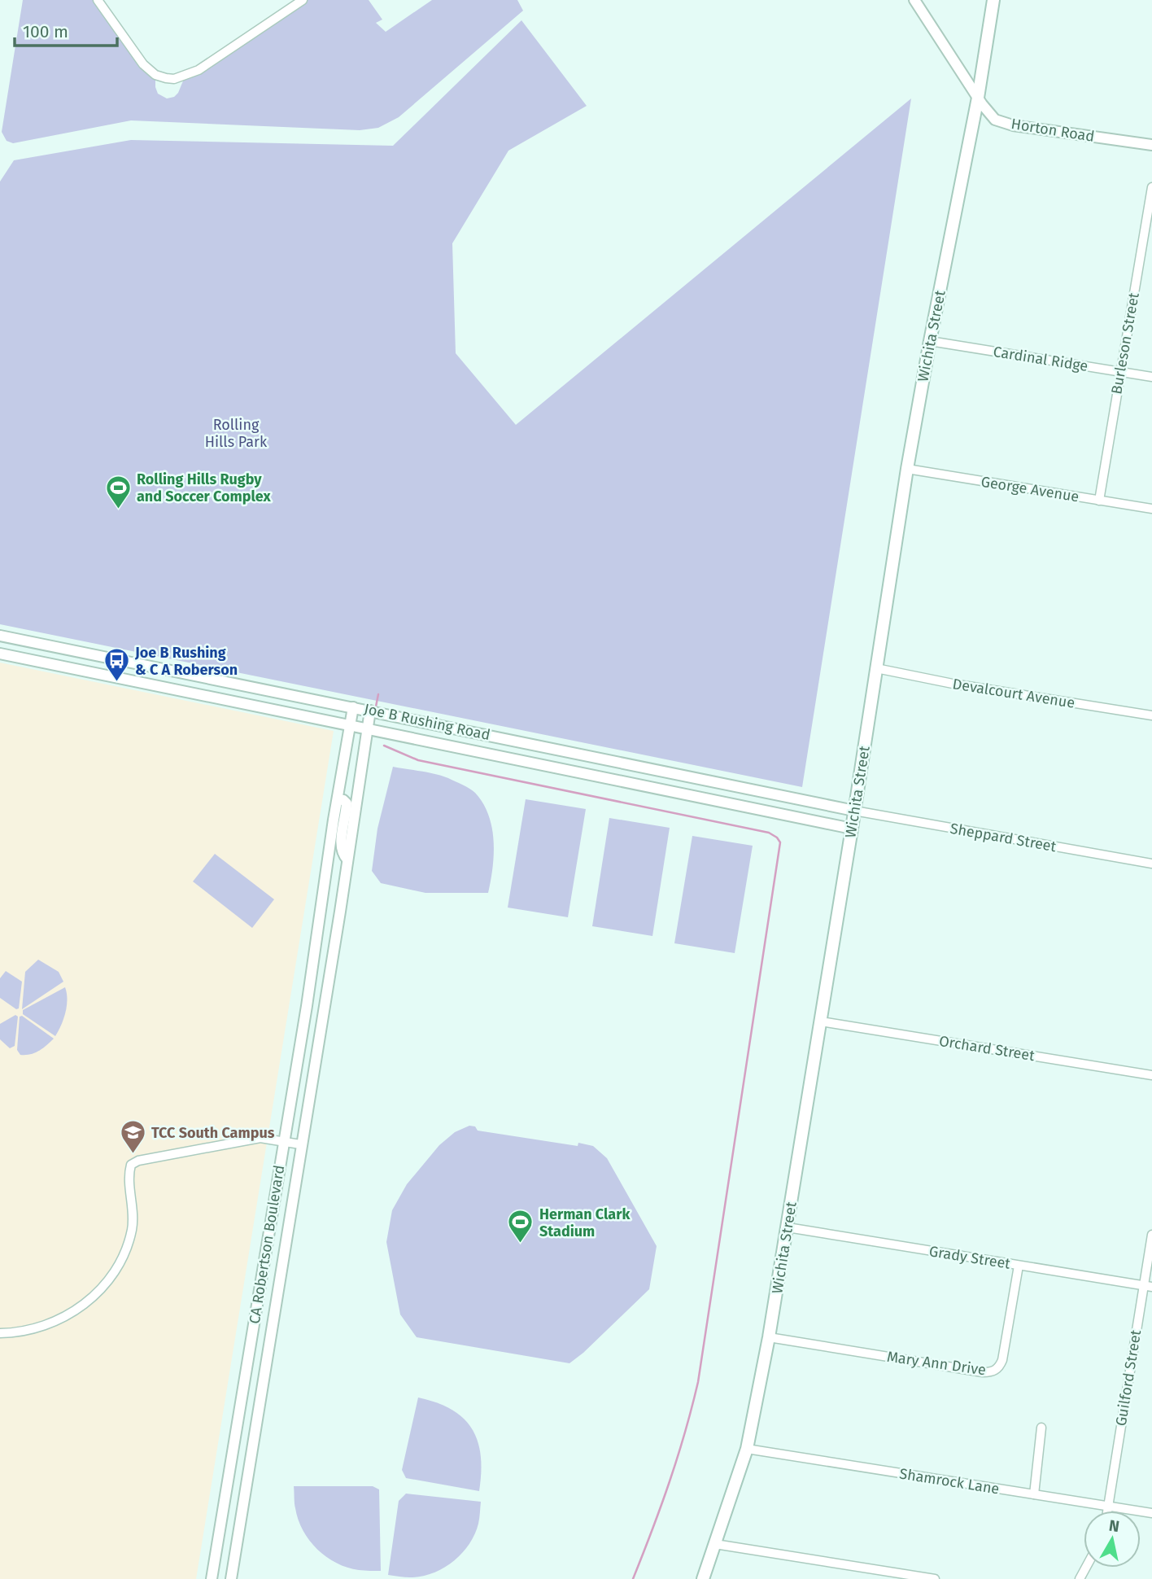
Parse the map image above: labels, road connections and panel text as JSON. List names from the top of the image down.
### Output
{
  "streets": {
    "main road": ["Wichita Street"],
    "street": [
      "Horton Road",
      "Burleson Street",
      "Cardinal Ridge",
      "George Avenue",
      "Devalcourt Avenue",
      "Joe B Rushing Road",
      "Sheppard Street",
      "Orchard Street",
      "CA Robertson Boulevard",
      "Grady Street",
      "Mary Ann Drive",
      "Guilford Street",
      "Shamrock Lane"
    ]
  },
  "crossings": [
    ["Horton Road", "Wichita Street"],
    ["Wichita Street", "Cardinal Ridge"],
    ["Wichita Street", "George Avenue"],
    ["Wichita Street", "Devalcourt Avenue"],
    ["Wichita Street", "Joe B Rushing Road"],
    ["Wichita Street", "Sheppard Street"],
    ["Wichita Street", "Orchard Street"],
    ["Wichita Street", "Grady Street"],
    ["Wichita Street", "Mary Ann Drive"],
    ["Wichita Street", "Shamrock Lane"],
    ["Burleson Street", "Cardinal Ridge"],
    ["Burleson Street", "George Avenue"],
    ["Joe B Rushing Road", "Sheppard Street"],
    ["Joe B Rushing Road", "CA Robertson Boulevard"],
    ["Grady Street", "Mary Ann Drive"],
    ["Grady Street", "Guilford Street"],
    ["Guilford Street", "Shamrock Lane"]
  ],
  "parks": ["Rolling Hills Park"],
  "places": {
    "sports": ["Rolling Hills Rugby and Soccer Complex", "Herman Clark Stadium"],
    "bus stop": ["Joe B Rushing & C A Roberson"],
    "school or university": ["TCC South Campus"]
  },
  "scale_bar": "100 m",
  "north": "top"
}
